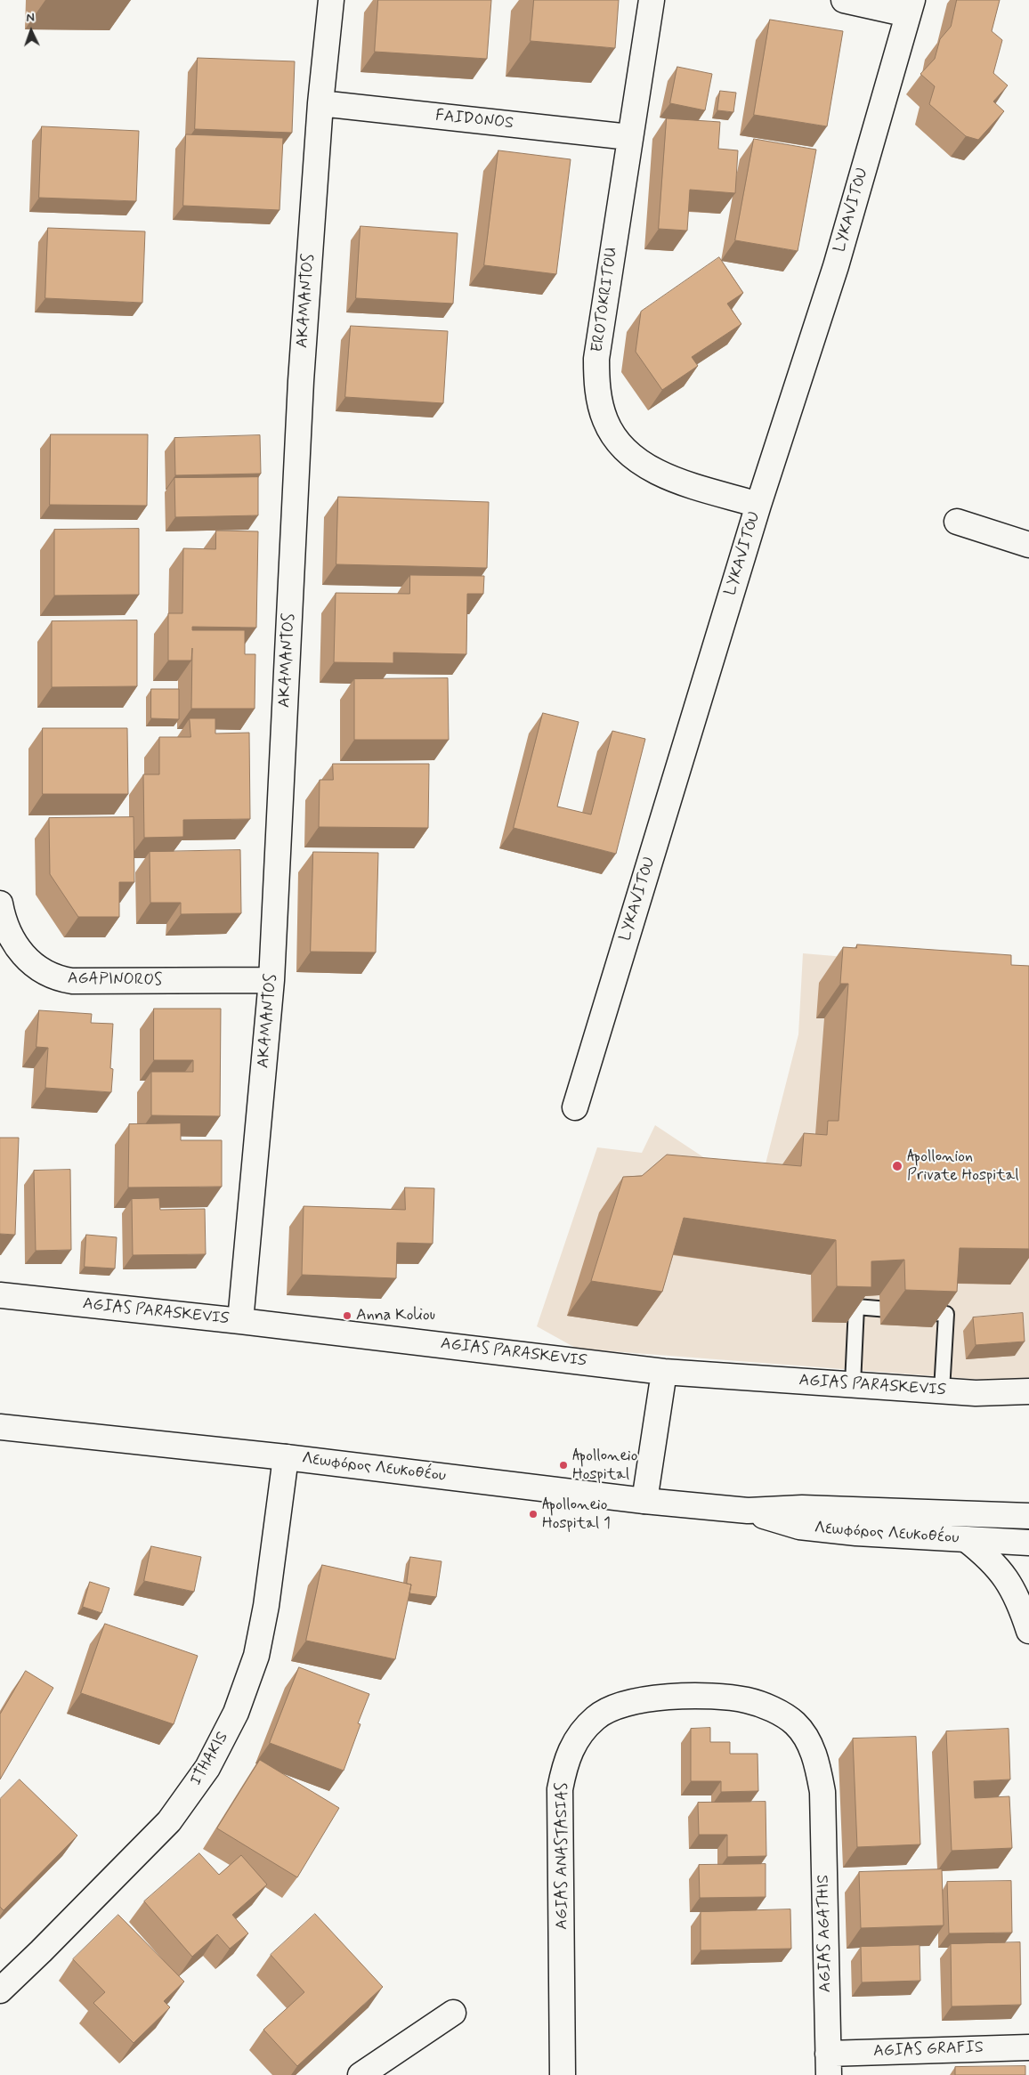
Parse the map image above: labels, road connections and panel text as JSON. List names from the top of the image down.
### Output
{
  "streets": {
    "street": [
      "FAIDONOS",
      "LYKAVITOU",
      "EROTOKRITOU",
      "AKAMANTOS",
      "AGAPINOROS",
      "AGIAS PARASKEVIS",
      "Λεωφόρος Λευκοθέου",
      "ITHAKIS",
      "AGIAS ANASTASIAS",
      "AGIAS AGATHIS",
      "AGIAS GRAFIS"
    ]
  },
  "crossings": [
    ["FAIDONOS", "EROTOKRITOU"],
    ["FAIDONOS", "AKAMANTOS"],
    ["LYKAVITOU", "EROTOKRITOU"],
    ["AKAMANTOS", "AGAPINOROS"],
    ["AKAMANTOS", "AGIAS PARASKEVIS"],
    ["Λεωφόρος Λευκοθέου", "ITHAKIS"],
    ["AGIAS ANASTASIAS", "AGIAS AGATHIS"],
    ["AGIAS AGATHIS", "AGIAS GRAFIS"]
  ],
  "places": [
    "Apollonion Private Hospital",
    "Anna Koliou",
    "Apolloneio Hospital",
    "Apolloneio Hospital 1"
  ],
  "north": "top"
}
